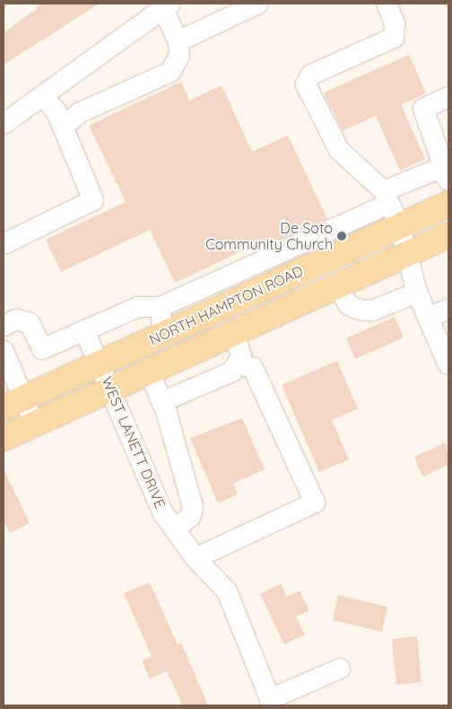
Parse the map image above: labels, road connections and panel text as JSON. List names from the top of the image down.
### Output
{
  "streets": {
    "main road": ["NORTH HAMPTON ROAD"],
    "street": ["WEST LANETT DRIVE"]
  },
  "crossings": [
    ["NORTH HAMPTON ROAD", "WEST LANETT DRIVE"]
  ],
  "places": ["De Soto Community Church"]
}
